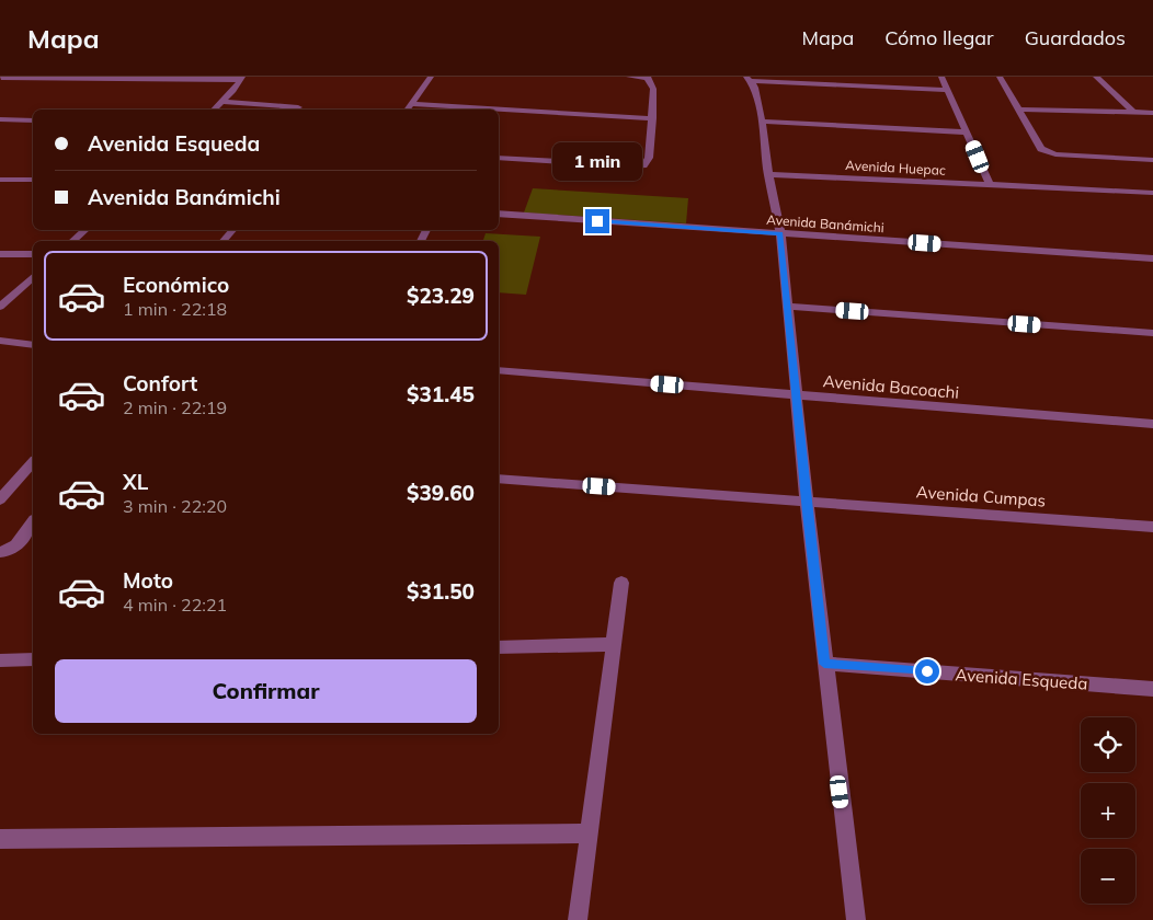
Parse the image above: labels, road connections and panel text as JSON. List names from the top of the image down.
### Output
{
  "streets": {
    "street": [
      "Avenida Huepac",
      "Avenida Banámichi",
      "Avenida Bacoachi",
      "Avenida Cumpas",
      "Avenida Esqueda"
    ]
  },
  "page": {
    "header": "Mapa",
    "nav": ["Mapa", "Cómo llegar", "Guardados"],
    "banner": ["Avenida Esqueda", "Avenida Banámichi"],
    "bubble": "1 min",
    "list": [
      {
        "name": "Económico",
        "note": "1 min · 22:18",
        "value": "$23.29"
      },
      {
        "name": "Confort",
        "note": "2 min · 22:19",
        "value": "$31.45"
      },
      {
        "name": "XL",
        "note": "3 min · 22:20",
        "value": "$39.60"
      },
      {
        "name": "Moto",
        "note": "4 min · 22:21",
        "value": "$31.50"
      }
    ],
    "buttons": "Confirmar",
    "map_buttons": ["+", "−"]
  }
}
